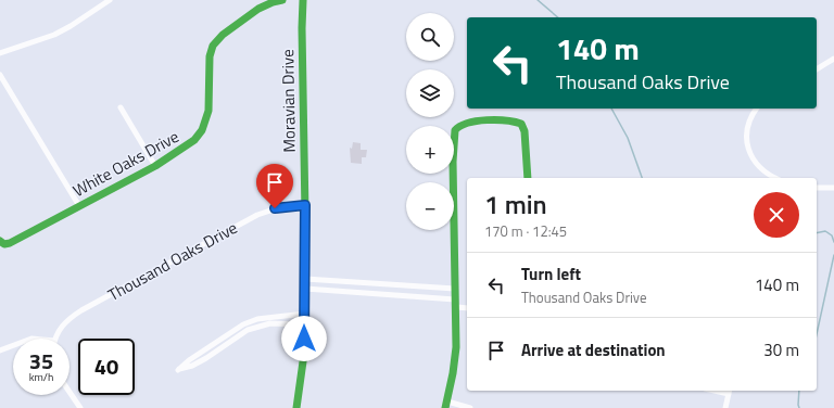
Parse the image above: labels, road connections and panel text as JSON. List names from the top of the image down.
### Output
{
  "streets": {
    "street": ["Moravian Drive", "White Oaks Drive", "Thousand Oaks Drive"]
  },
  "crossings": [
    ["Moravian Drive", "Thousand Oaks Drive"]
  ],
  "page": {
    "map_buttons": ["+", "−"],
    "turn": ["140 m", "Thousand Oaks Drive"],
    "heading": ["1 min", "170 m · 12:45"],
    "list": [
      {
        "name": "Turn left",
        "note": "Thousand Oaks Drive",
        "value": "140 m"
      },
      {
        "name": "Arrive at destination",
        "value": "30 m"
      }
    ],
    "speed": "35 km/h",
    "limit": "40"
  }
}
